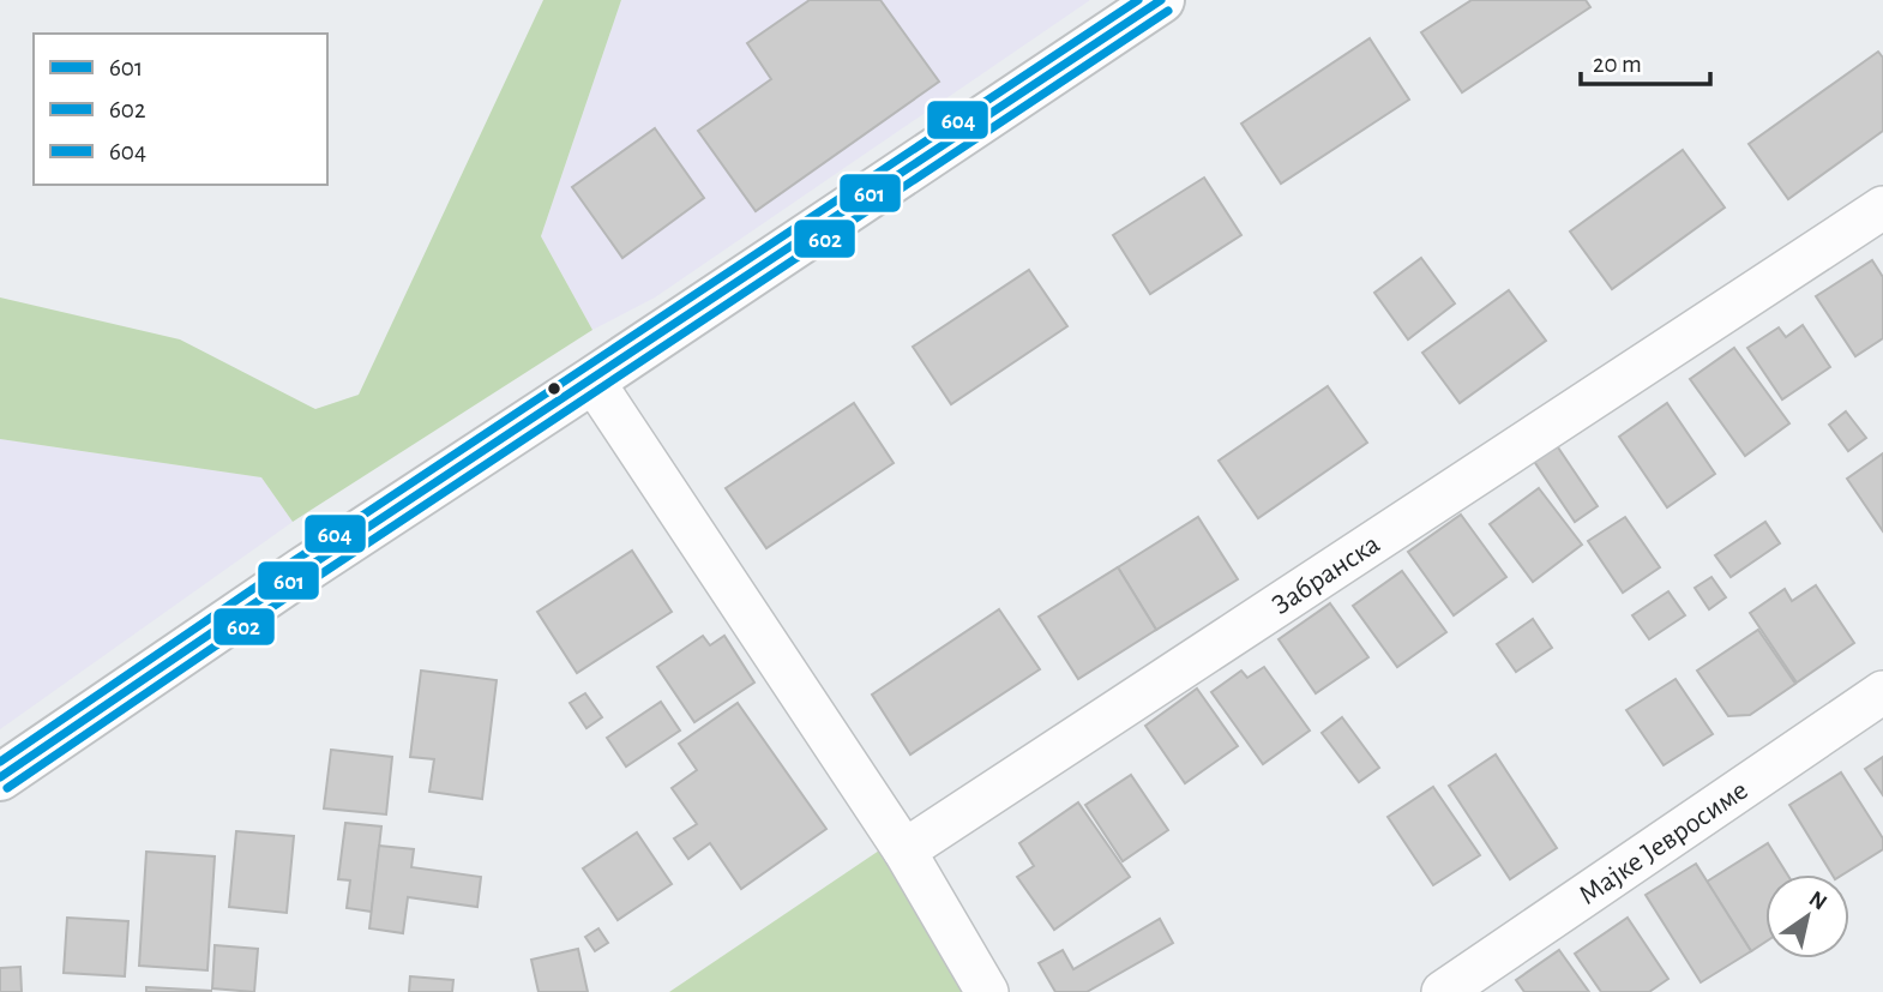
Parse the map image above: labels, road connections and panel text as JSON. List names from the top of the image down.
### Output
{
  "streets": {
    "street": ["Забранска", "Мајке Јевросиме"]
  },
  "lines": ["transit line 601", "transit line 604", "transit line 602"],
  "legend": ["601", "602", "604"],
  "scale_bar": "20 m",
  "north": "top right"
}
